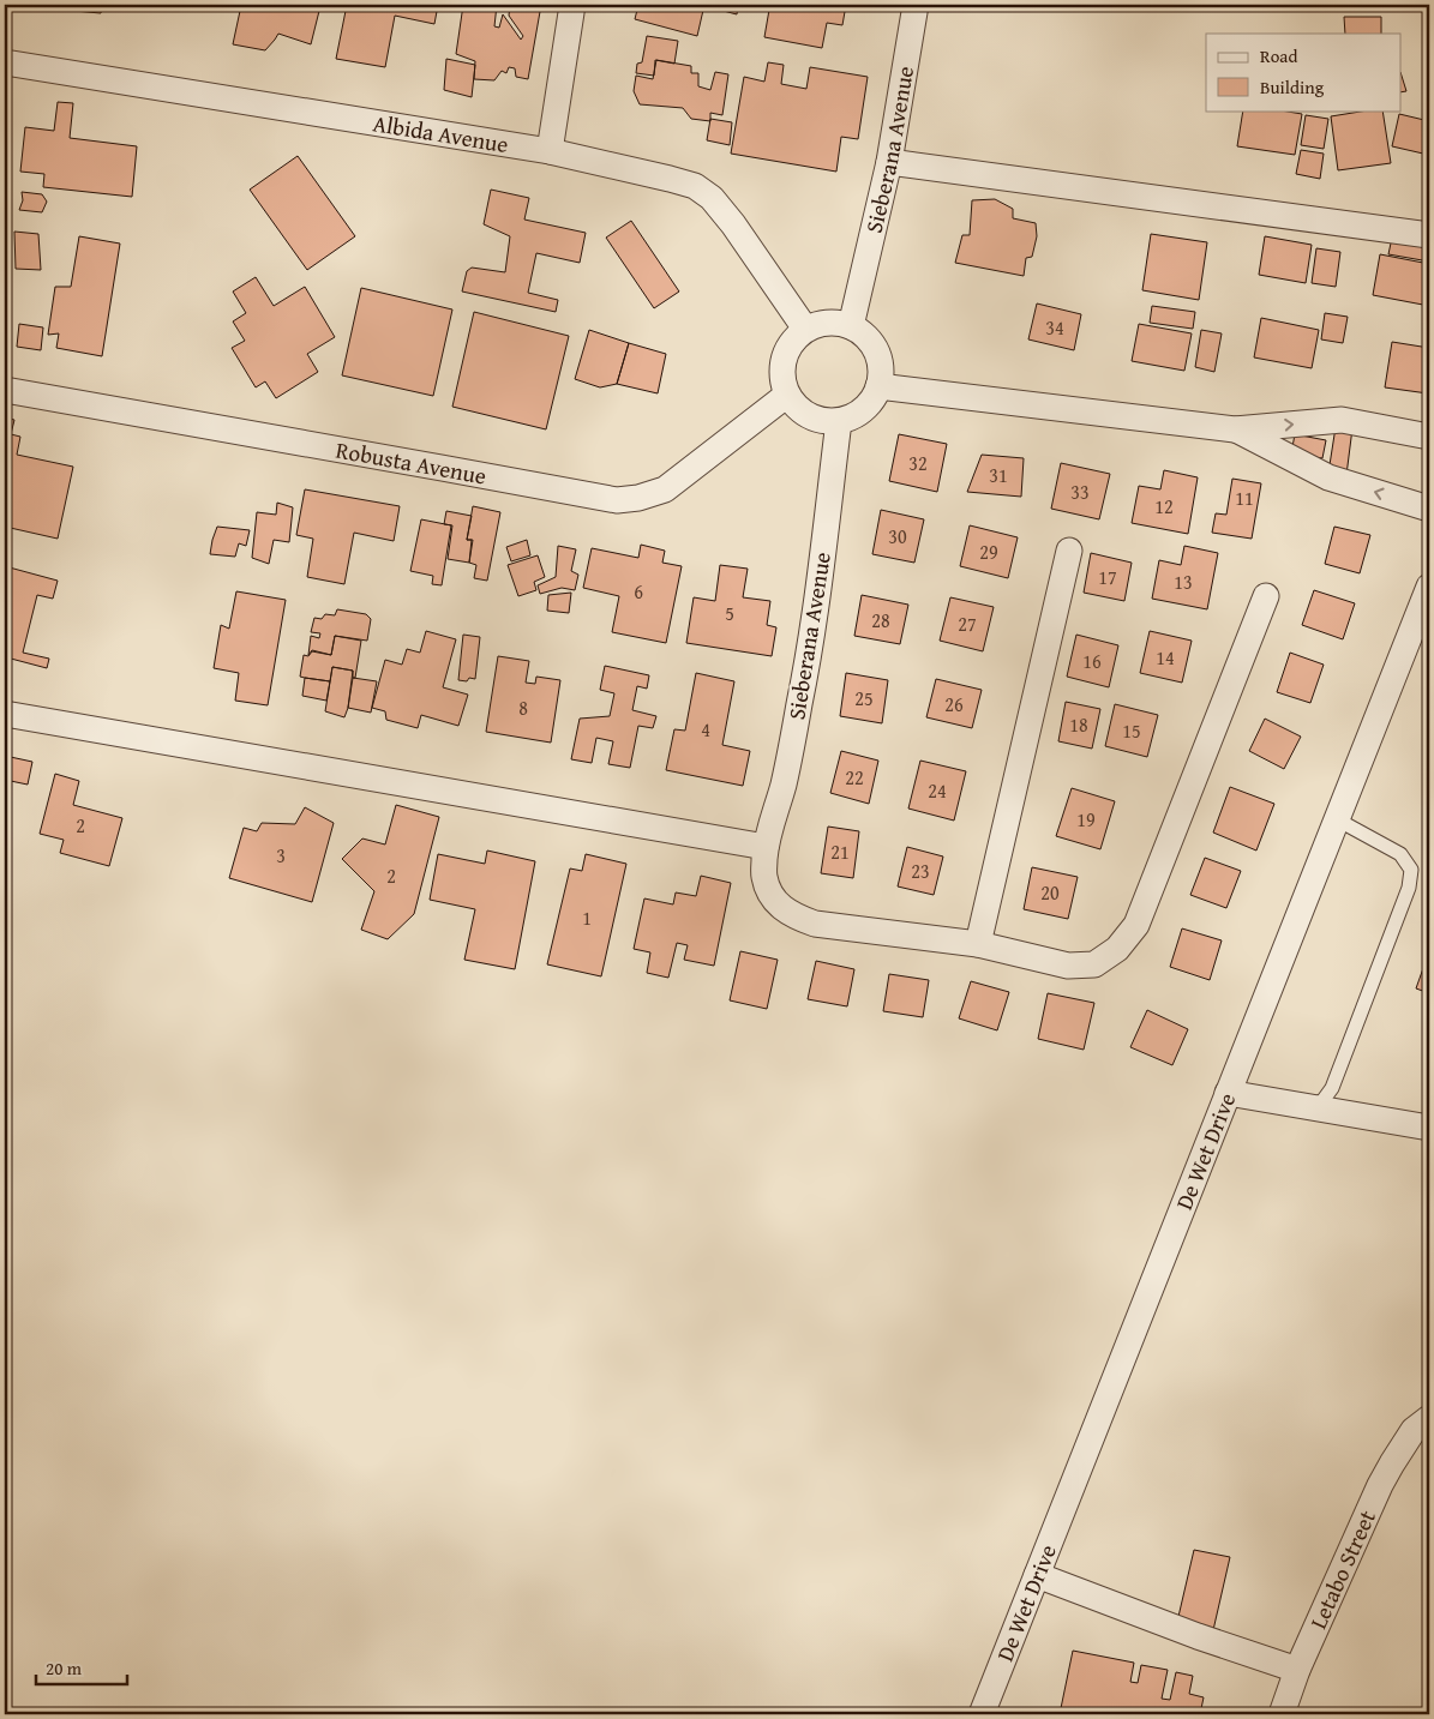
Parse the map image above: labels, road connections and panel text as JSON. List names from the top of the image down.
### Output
{
  "streets": {
    "street": [
      "Albida Avenue",
      "Sieberana Avenue",
      "Robusta Avenue",
      "De Wet Drive",
      "Letabo Street"
    ]
  },
  "crossings": [
    ["Albida Avenue", "Sieberana Avenue"],
    ["Albida Avenue", "Robusta Avenue"],
    ["Sieberana Avenue", "Robusta Avenue"]
  ],
  "house_numbers": [
    "34",
    "32",
    "31",
    "33",
    "11",
    "12",
    "30",
    "29",
    "17",
    "13",
    "6",
    "5",
    "28",
    "27",
    "14",
    "16",
    "25",
    "26",
    "8",
    "18",
    "4",
    "15",
    "22",
    "24",
    "19",
    "2",
    "21",
    "3",
    "23",
    "2",
    "20",
    "1"
  ],
  "legend": ["Road", "Building"],
  "scale_bar": "20 m"
}
